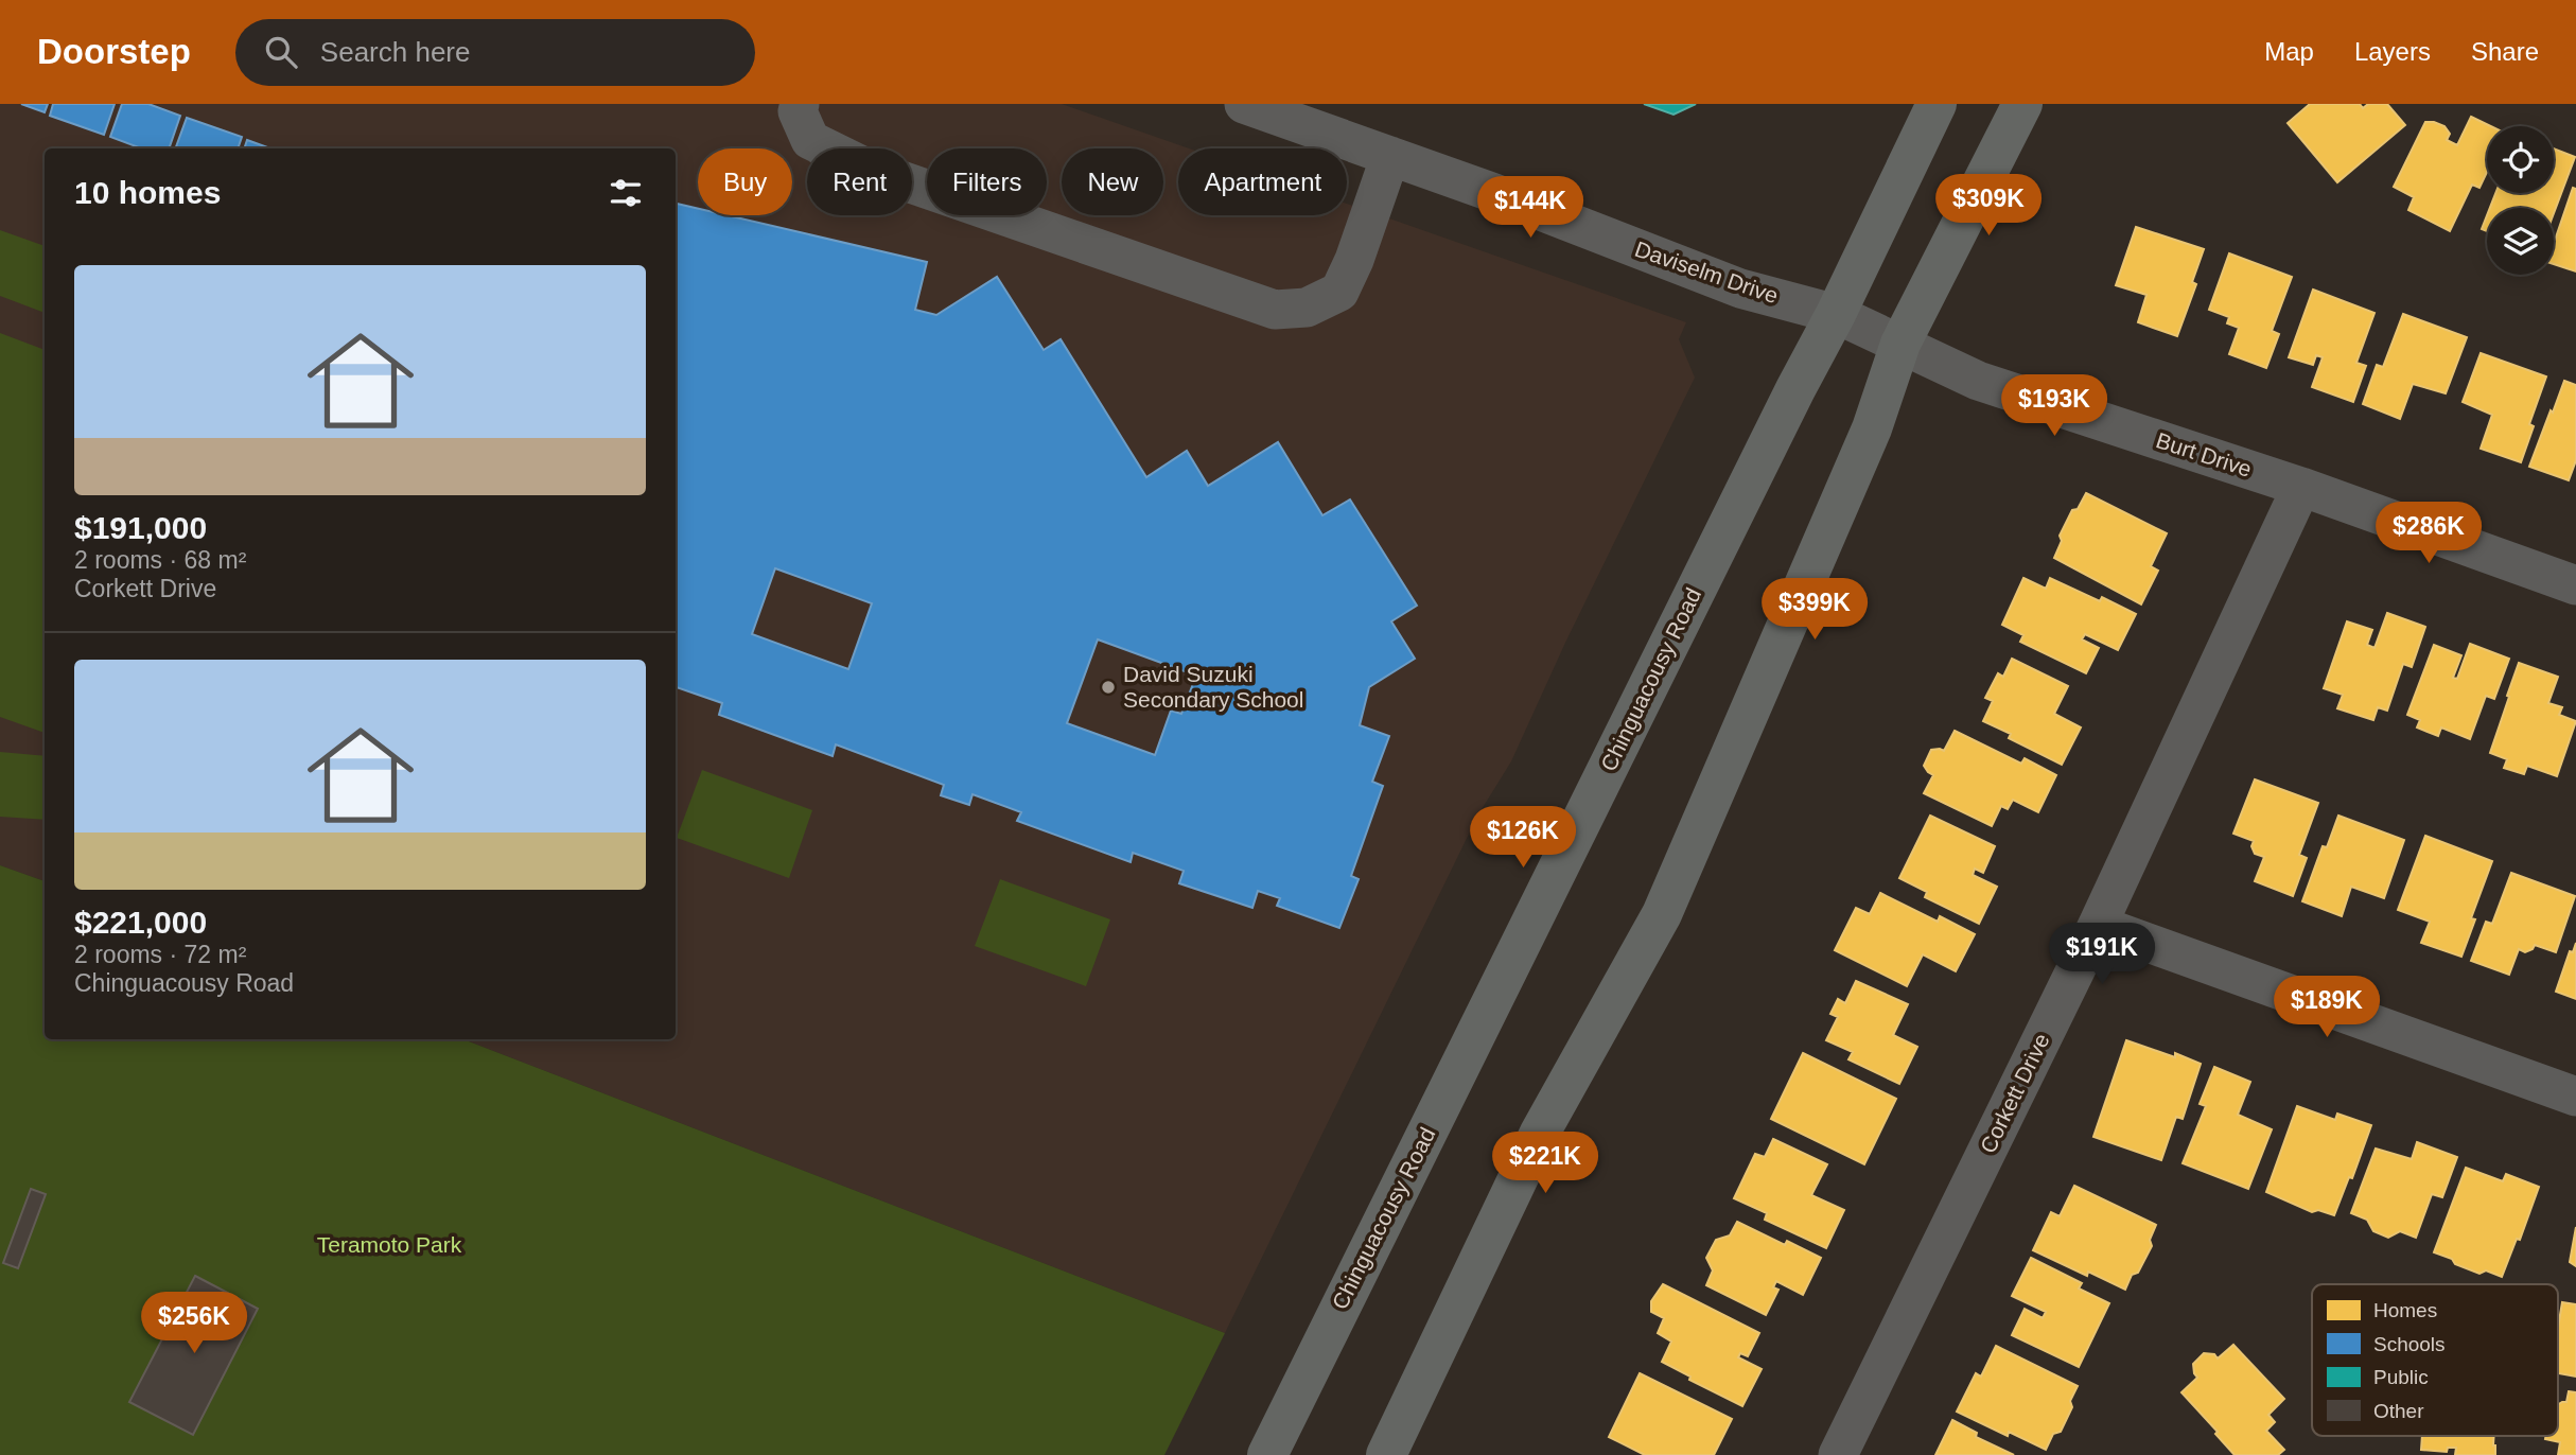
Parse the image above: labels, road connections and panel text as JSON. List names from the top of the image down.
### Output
{
  "streets": {
    "main road": ["Chinguacousy Road"],
    "street": ["Daviselm Drive", "Burt Drive", "Corkett Drive"]
  },
  "crossings": [
    ["Daviselm Drive", "Burt Drive"],
    ["Daviselm Drive", "Chinguacousy Road"],
    ["Burt Drive", "Chinguacousy Road"],
    ["Burt Drive", "Corkett Drive"]
  ],
  "parks": ["Teramoto Park"],
  "places": ["David Suzuki Secondary School"],
  "legend": [
    "Homes",
    "Schools",
    "Public",
    "Other"
  ],
  "page": {
    "header": "Doorstep",
    "search": "Search here",
    "nav": ["Map", "Layers", "Share"],
    "chip": [
      "Buy",
      "Rent",
      "Filters",
      "New",
      "Apartment"
    ],
    "heading": "10 homes",
    "price": [
      "$309K",
      "$144K",
      "$193K",
      "$286K",
      "$399K",
      "$126K",
      "$191K",
      "$189K",
      "$221K",
      "$256K"
    ],
    "list": [
      {
        "name": "$191,000",
        "note": "2 rooms · 68 m² · Corkett Drive"
      },
      {
        "name": "$221,000",
        "note": "2 rooms · 72 m² · Chinguacousy Road"
      }
    ]
  }
}
